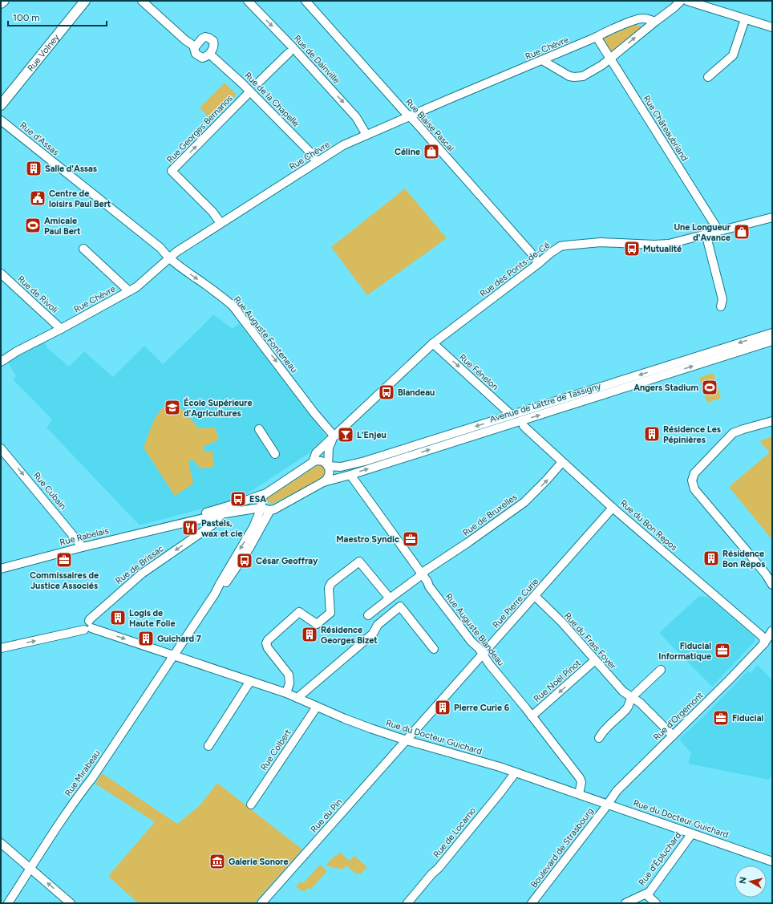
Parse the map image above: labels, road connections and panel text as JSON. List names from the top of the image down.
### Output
{
  "streets": {
    "main road": ["Rue Volney"],
    "street": [
      "Rue Chèvre",
      "Rue de Dainville",
      "Rue de la Chapelle",
      "Rue Blaise Pascal",
      "Rue Châteaubriand",
      "Rue Georges Bernanos",
      "Rue d'Assas",
      "Rue des Ponts-de-Cé",
      "Rue de Rivoli",
      "Rue Auguste Fonteneau",
      "Rue Fénelon",
      "Avenue de Lattre de Tassigny",
      "Rue Cubain",
      "Rue de Bruxelles",
      "Rue du Bon Repos",
      "Rue Rabelais",
      "Rue de Brissac",
      "Rue Pierre Curie",
      "Rue Auguste Blandeau",
      "Rue du Frais Foyer",
      "Rue Noël Pinot",
      "Rue d'Orgemont",
      "Rue du Docteur Guichard",
      "Rue Colbert",
      "Rue Mirabeau",
      "Rue du Pin",
      "Rue de Locarno",
      "Boulevard de Strasbourg",
      "Rue d'Épluchard"
    ]
  },
  "crossings": [
    ["Rue Chèvre", "Rue de Dainville"],
    ["Rue Chèvre", "Rue de la Chapelle"],
    ["Rue Chèvre", "Rue Blaise Pascal"],
    ["Rue Chèvre", "Rue Châteaubriand"],
    ["Rue Chèvre", "Rue Georges Bernanos"],
    ["Rue Chèvre", "Rue d'Assas"],
    ["Rue Chèvre", "Rue de Rivoli"],
    ["Rue Chèvre", "Rue Auguste Fonteneau"],
    ["Rue de la Chapelle", "Rue Georges Bernanos"],
    ["Rue Blaise Pascal", "Rue des Ponts-de-Cé"],
    ["Rue Châteaubriand", "Rue des Ponts-de-Cé"],
    ["Rue d'Assas", "Rue Auguste Fonteneau"],
    ["Rue des Ponts-de-Cé", "Rue Auguste Fonteneau"],
    ["Rue des Ponts-de-Cé", "Rue Fénelon"],
    ["Rue des Ponts-de-Cé", "Avenue de Lattre de Tassigny"],
    ["Rue des Ponts-de-Cé", "Rue Rabelais"],
    ["Rue Fénelon", "Avenue de Lattre de Tassigny"],
    ["Avenue de Lattre de Tassigny", "Rue du Bon Repos"],
    ["Avenue de Lattre de Tassigny", "Rue Rabelais"],
    ["Avenue de Lattre de Tassigny", "Rue Auguste Blandeau"],
    ["Rue Cubain", "Rue Rabelais"],
    ["Rue de Bruxelles", "Rue du Bon Repos"],
    ["Rue de Bruxelles", "Rue Auguste Blandeau"],
    ["Rue du Bon Repos", "Rue Pierre Curie"],
    ["Rue du Bon Repos", "Rue d'Orgemont"],
    ["Rue Rabelais", "Rue de Brissac"],
    ["Rue de Brissac", "Rue du Docteur Guichard"],
    ["Rue Pierre Curie", "Rue Auguste Blandeau"],
    ["Rue Pierre Curie", "Rue du Frais Foyer"],
    ["Rue Pierre Curie", "Rue du Docteur Guichard"],
    ["Rue Pierre Curie", "Rue du Pin"],
    ["Rue Auguste Blandeau", "Rue Noël Pinot"],
    ["Rue Auguste Blandeau", "Rue du Docteur Guichard"],
    ["Rue du Frais Foyer", "Rue Noël Pinot"],
    ["Rue du Frais Foyer", "Rue d'Orgemont"],
    ["Rue d'Orgemont", "Rue du Docteur Guichard"],
    ["Rue d'Orgemont", "Boulevard de Strasbourg"],
    ["Rue du Docteur Guichard", "Rue Colbert"],
    ["Rue du Docteur Guichard", "Rue Mirabeau"],
    ["Rue du Docteur Guichard", "Rue du Pin"],
    ["Rue du Docteur Guichard", "Rue de Locarno"],
    ["Rue du Docteur Guichard", "Boulevard de Strasbourg"],
    ["Rue du Docteur Guichard", "Rue d'Épluchard"]
  ],
  "one_way": [
    "Rue de Dainville",
    "Rue Auguste Fonteneau",
    "Rue Fénelon",
    "Rue Cubain",
    "Rue de Bruxelles"
  ],
  "places": {
    "shop": ["Céline", "Une Longueur d'Avance"],
    "building": [
      "Salle d'Assas",
      "Résidence Les Pépinières",
      "Résidence Bon Repos",
      "Logis de Haute Folie",
      "Résidence Georges Bizet",
      "Guichard 7",
      "Pierre Curie 6"
    ],
    "public building": ["Centre de loisirs Paul Bert"],
    "sports": ["Amicale Paul Bert", "Angers Stadium"],
    "bus stop": [
      "Mutualité",
      "Blandeau",
      "ESA",
      "César Geoffray"
    ],
    "school or university": ["École Supérieure d'Agricultures"],
    "bar": ["L'Enjeu"],
    "restaurant": ["Pastels, wax et cie"],
    "office": [
      "Maestro Syndic",
      "Commissaires de Justice Associés",
      "Fiducial Informatique",
      "Fiducial"
    ],
    "museum": ["Galerie Sonore"]
  },
  "scale_bar": "100 m",
  "north": "left"
}
